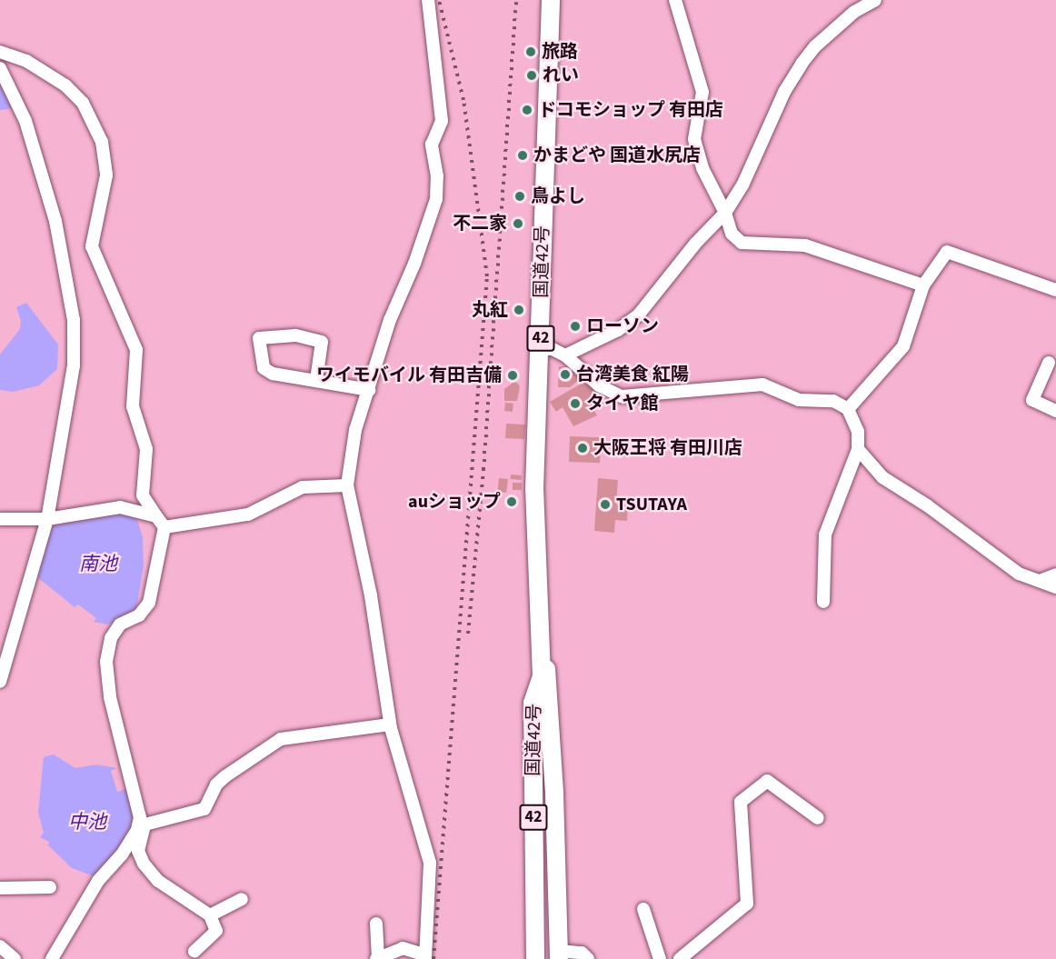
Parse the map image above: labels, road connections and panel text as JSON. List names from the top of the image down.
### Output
{
  "streets": {
    "highway": ["国道42号", "42"]
  },
  "water": ["南池", "中池"],
  "places": [
    "旅路",
    "れい",
    "ドコモショップ 有田店",
    "かまどや 国道水尻店",
    "鳥よし",
    "不二家",
    "丸紅",
    "ローソン",
    "台湾美食 紅陽",
    "ワイモバイル 有田吉備",
    "タイヤ館",
    "大阪王将 有田川店",
    "auショップ",
    "TSUTAYA"
  ]
}
